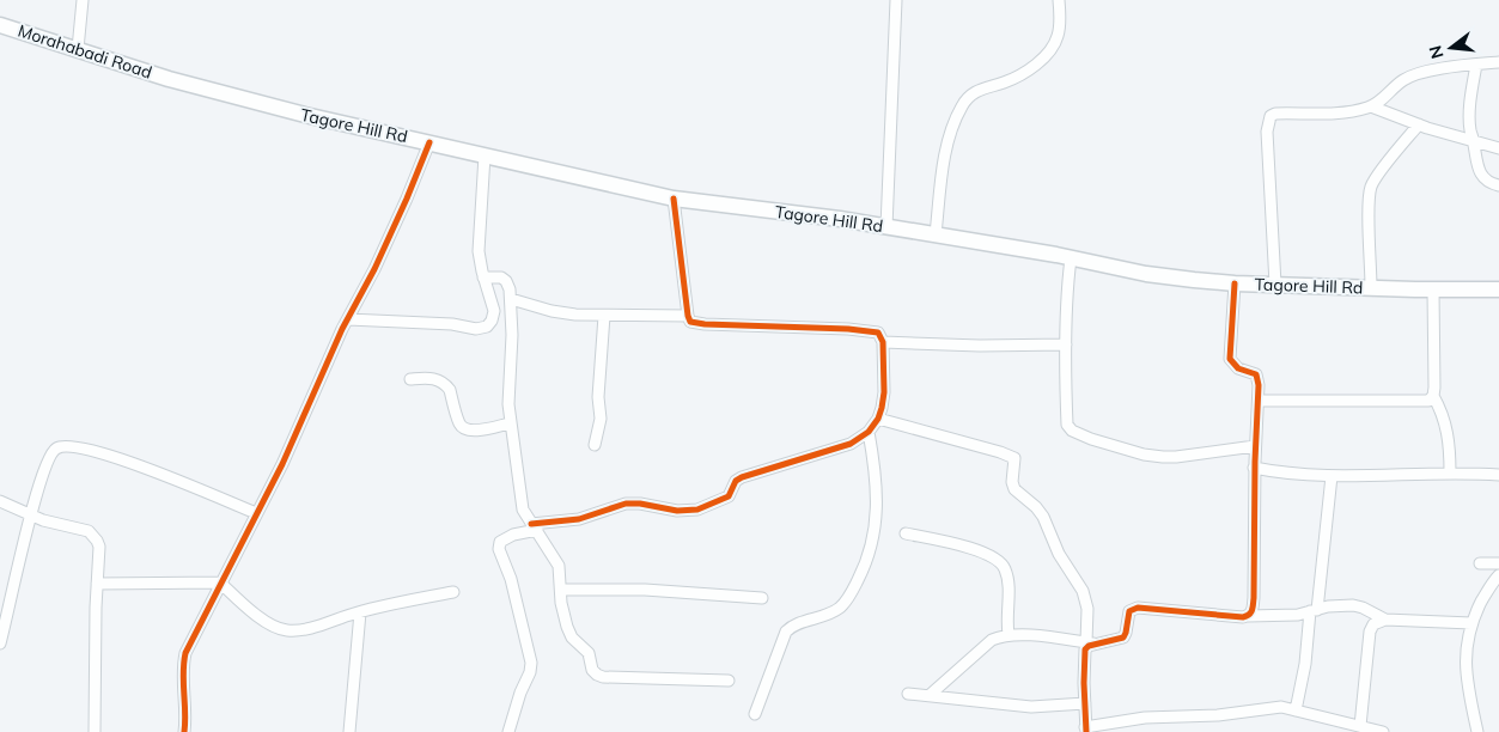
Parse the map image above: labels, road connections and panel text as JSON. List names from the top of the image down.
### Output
{
  "streets": {
    "main road": ["Morahabadi Road", "Tagore Hill Rd"]
  },
  "crossings": [
    ["Morahabadi Road", "Tagore Hill Rd"]
  ],
  "north": "left"
}
